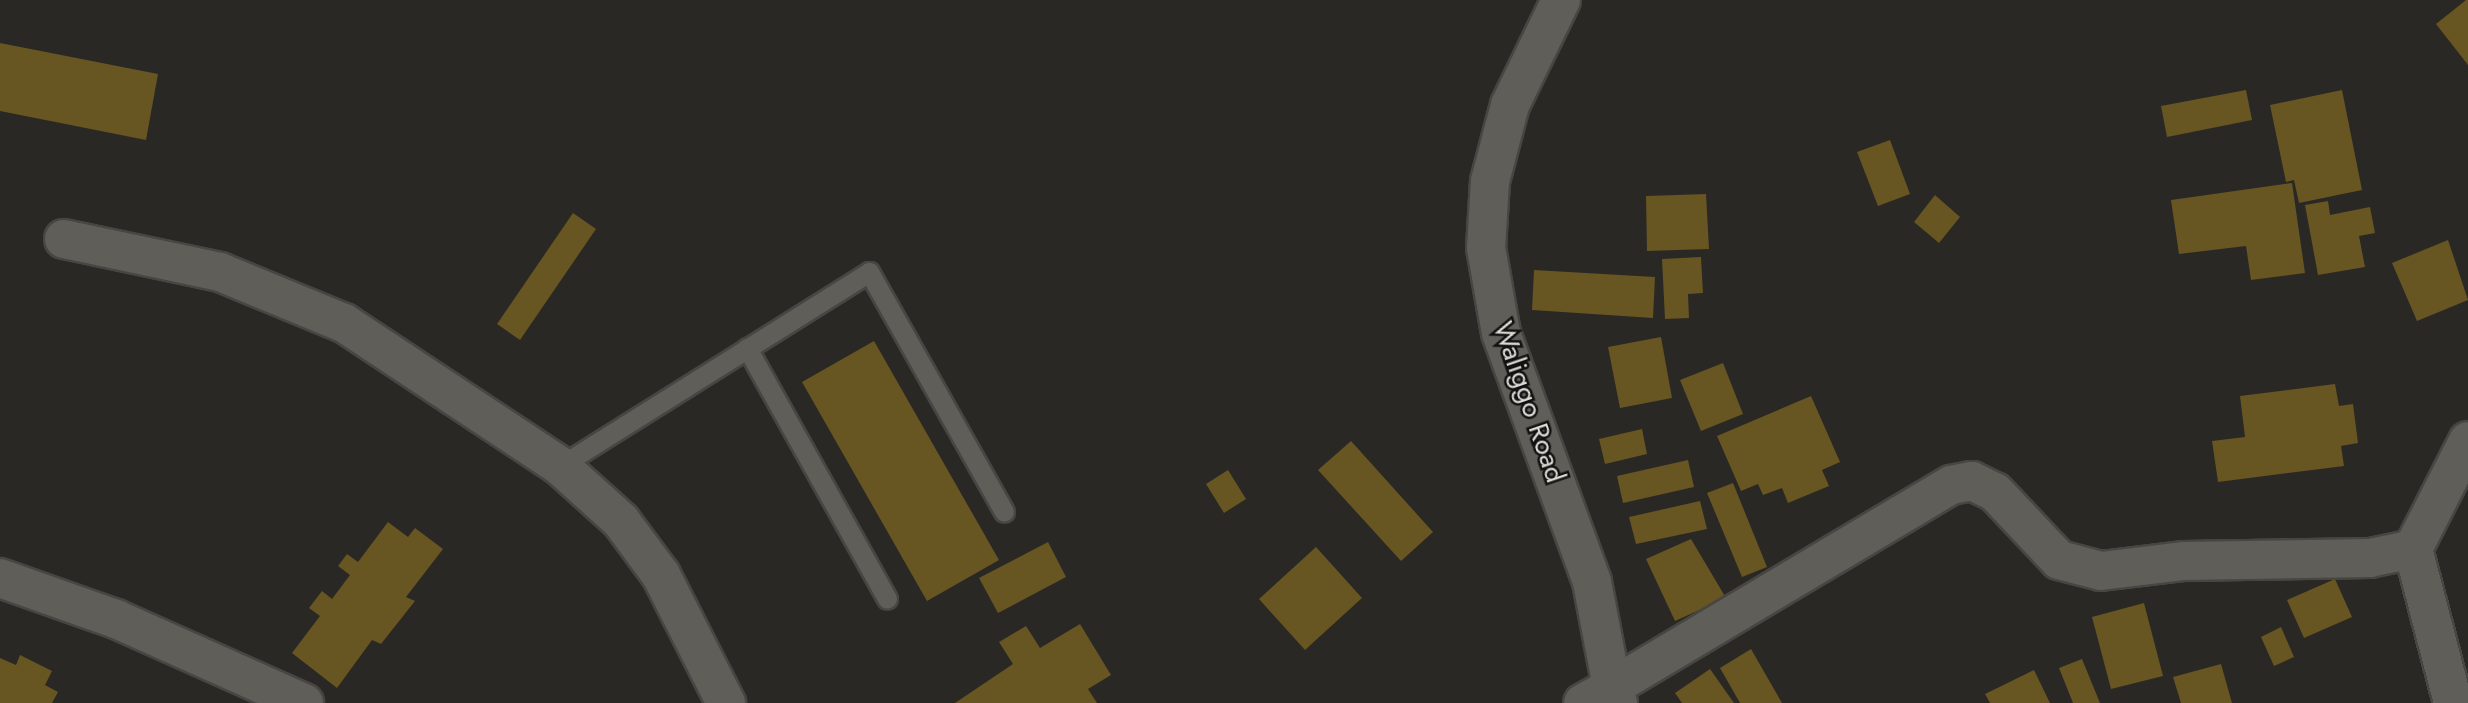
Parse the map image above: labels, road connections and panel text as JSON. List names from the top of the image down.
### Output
{
  "streets": {
    "street": ["Waliggo Road"]
  }
}
